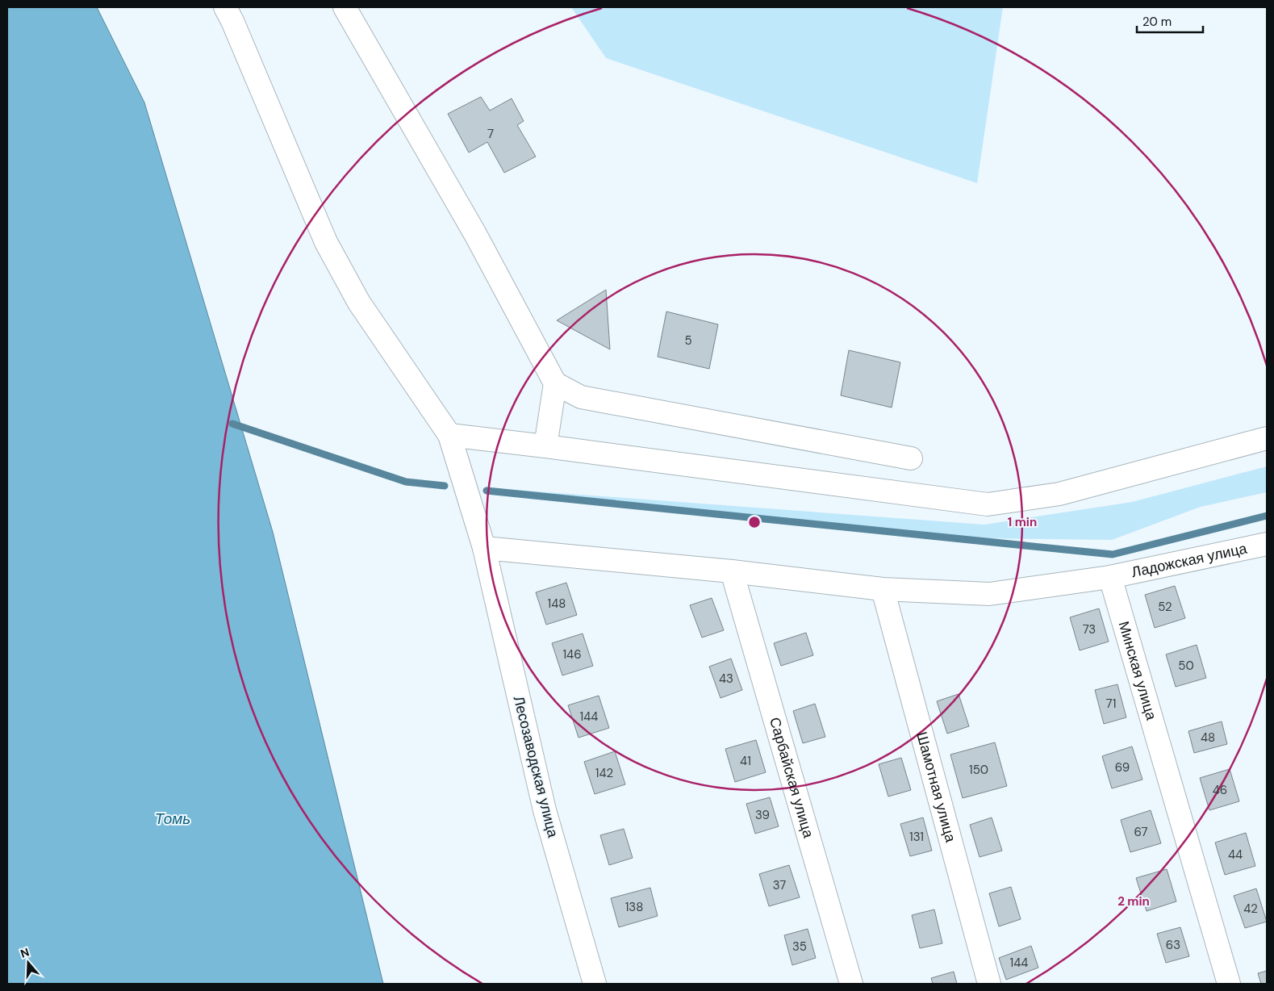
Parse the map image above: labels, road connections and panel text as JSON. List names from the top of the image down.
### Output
{
  "streets": {
    "street": [
      "Ладожская улица",
      "Минская улица",
      "Лесозаводская улица",
      "Сарбайская улица",
      "Шамотная улица"
    ]
  },
  "crossings": [
    ["Ладожская улица", "Минская улица"]
  ],
  "water": ["Томь"],
  "house_numbers": [
    "7",
    "5",
    "148",
    "52",
    "73",
    "146",
    "50",
    "43",
    "71",
    "144",
    "48",
    "41",
    "69",
    "150",
    "142",
    "46",
    "39",
    "67",
    "131",
    "44",
    "37",
    "138",
    "42",
    "63",
    "35",
    "144"
  ],
  "scale_bar": "20 m",
  "north": "top",
  "rings": ["1 min", "2 min"]
}
